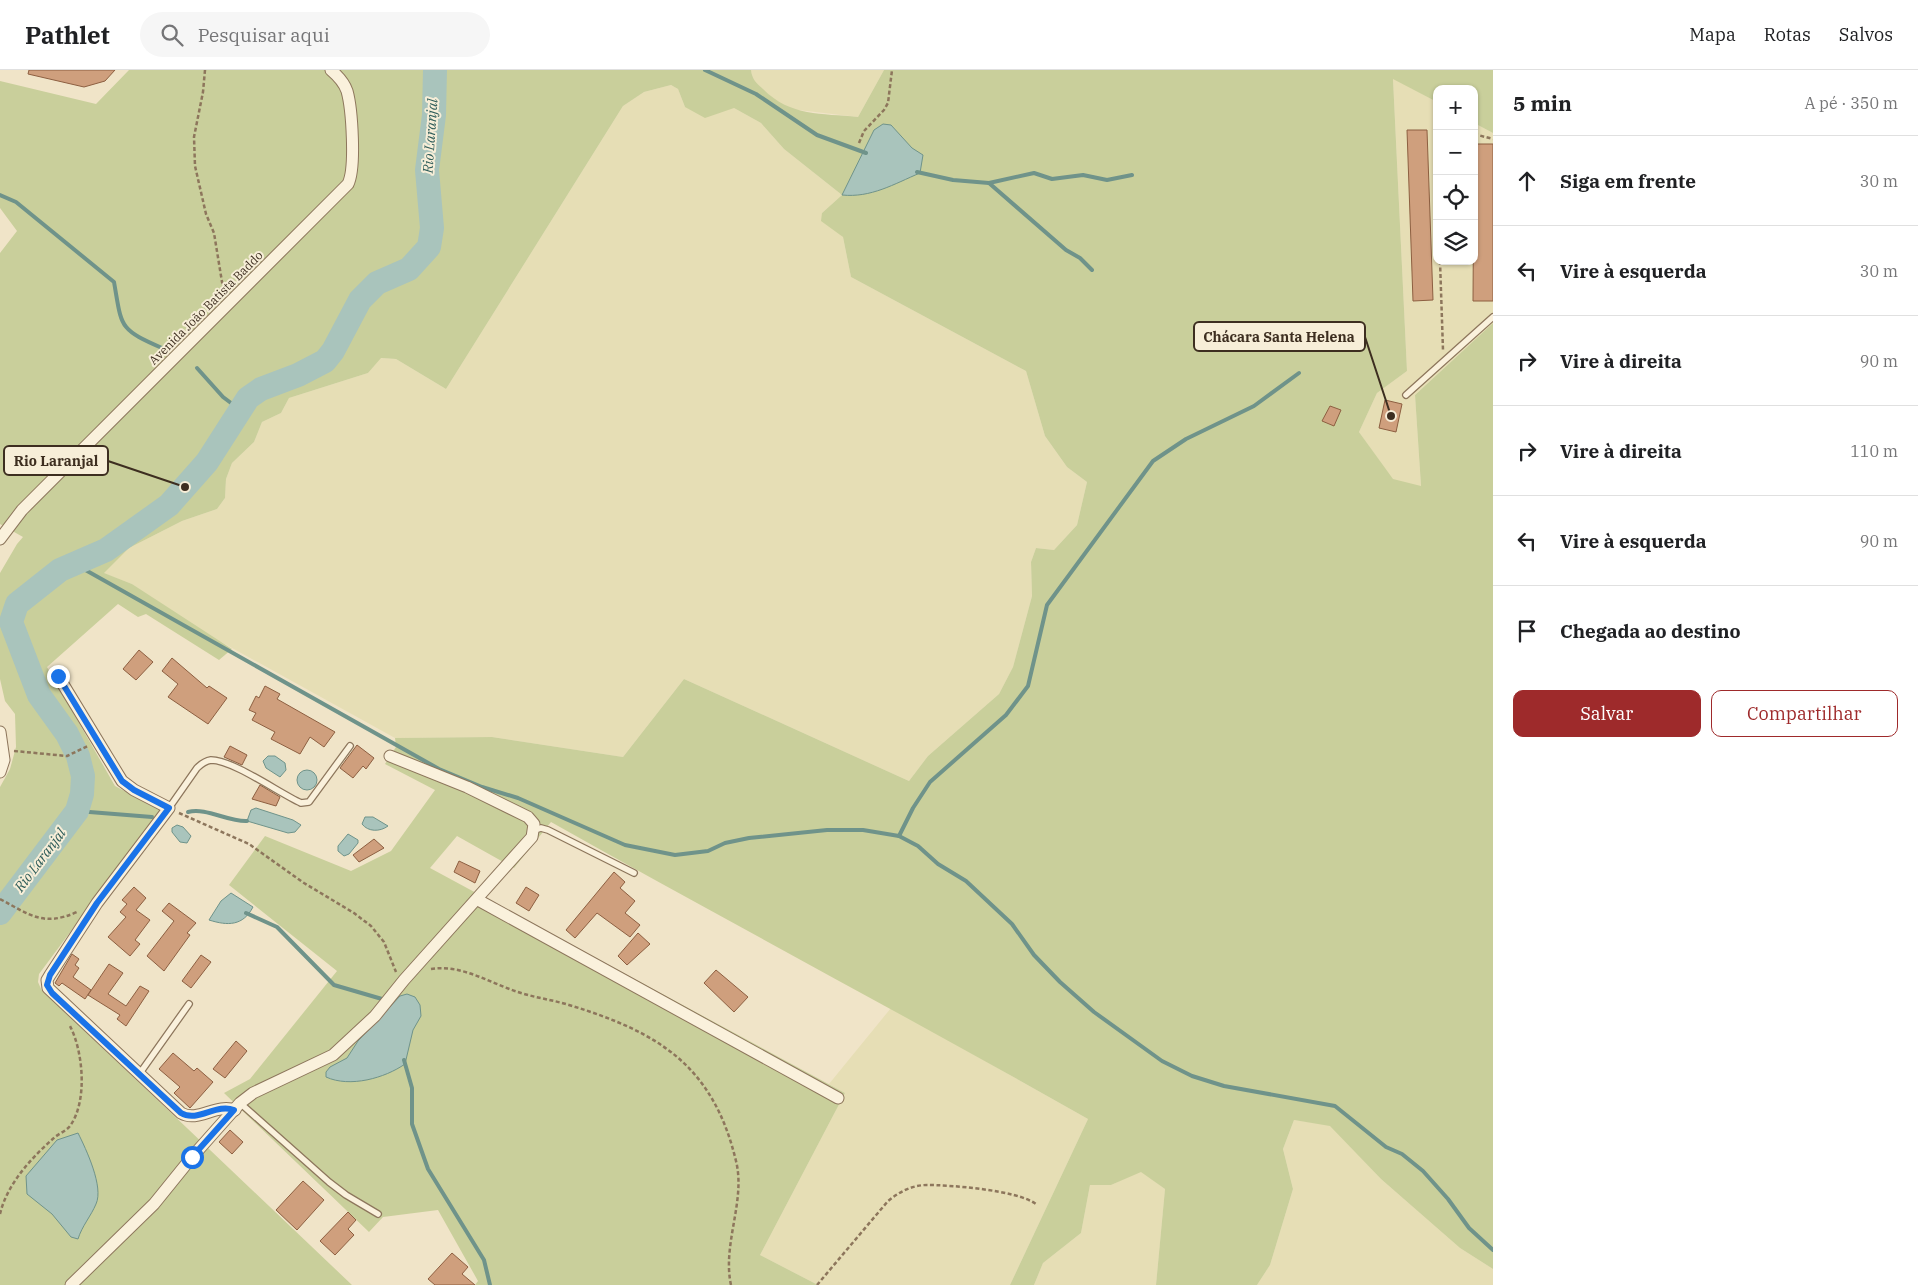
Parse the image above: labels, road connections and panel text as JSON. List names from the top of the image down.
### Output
{
  "streets": {
    "street": ["Avenida João Batista Baddo"]
  },
  "water": ["Rio Laranjal"],
  "places": ["Chácara Santa Helena", "Rio Laranjal"],
  "page": {
    "header": "Pathlet",
    "search": "Pesquisar aqui",
    "nav": ["Mapa", "Rotas", "Salvos"],
    "heading": ["5 min", "A pé · 350 m"],
    "map_buttons": ["+", "−"],
    "list": [
      ["Siga em frente", "30 m"],
      ["Vire à esquerda", "30 m"],
      ["Vire à direita", "90 m"],
      ["Vire à direita", "110 m"],
      ["Vire à esquerda", "90 m"],
      "Chegada ao destino"
    ],
    "buttons": ["Salvar", "Compartilhar"]
  }
}
